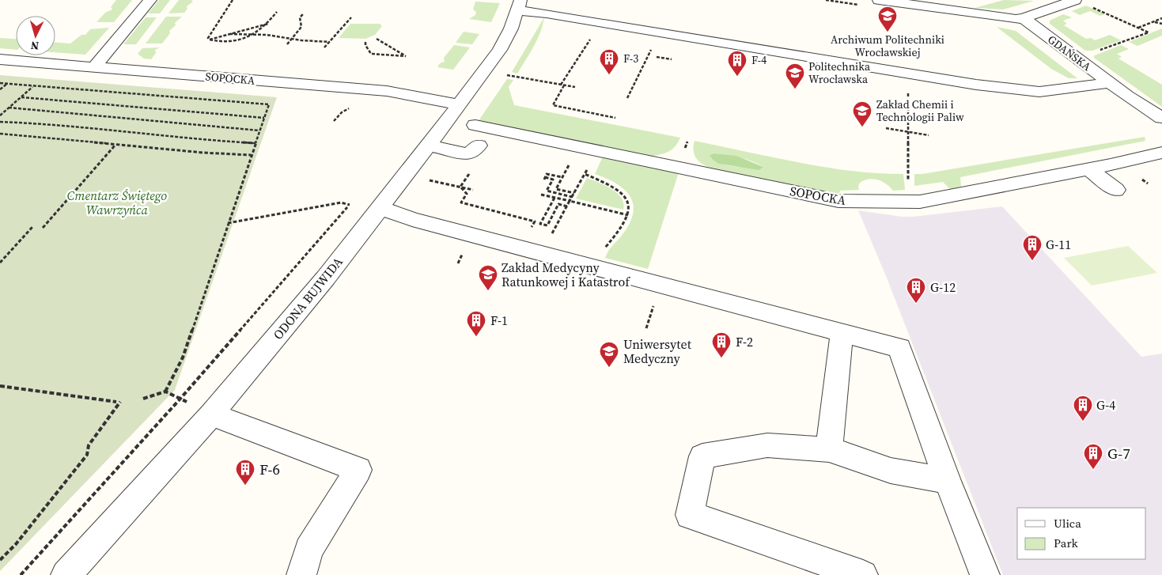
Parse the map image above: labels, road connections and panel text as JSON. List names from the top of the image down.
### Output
{
  "streets": {
    "street": ["GDAŃSKA", "SOPOCKA", "ODONA BUJWIDA"]
  },
  "crossings": [
    ["SOPOCKA", "ODONA BUJWIDA"]
  ],
  "parks": ["Cmentarz Świętego Wawrzyńca"],
  "places": {
    "school or university": [
      "Archiwum Politechniki Wrocławskiej",
      "Politechnika Wrocławska",
      "Zakład Chemii i Technologii Paliw",
      "Zakład Medycyny Ratunkowej i Katastrof",
      "Uniwersytet Medyczny"
    ],
    "building": [
      "F-3",
      "F-4",
      "G-11",
      "G-12",
      "F-1",
      "F-2",
      "G-4",
      "G-7",
      "F-6"
    ]
  },
  "legend": ["Ulica", "Park"],
  "north": "bottom"
}
